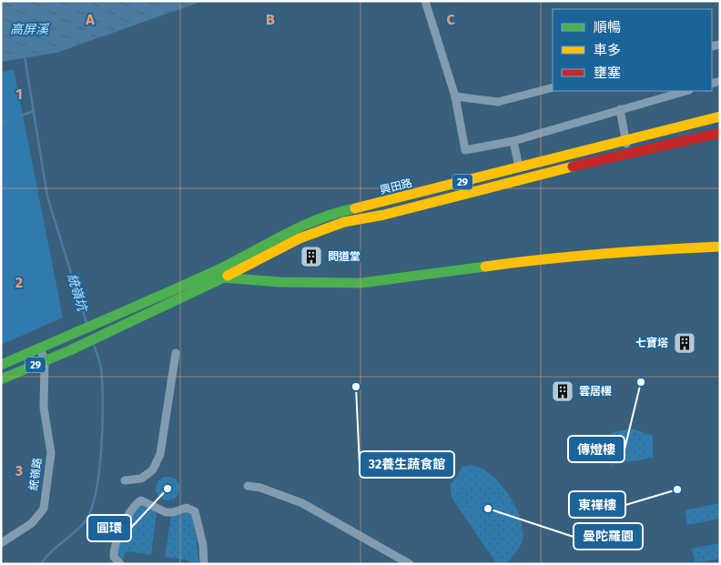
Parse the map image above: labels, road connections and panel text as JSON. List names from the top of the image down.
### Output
{
  "streets": {
    "main road": ["29", "興田路"],
    "street": ["統嶺路"]
  },
  "crossings": [
    ["29", "興田路"],
    ["29", "統嶺路"],
    ["興田路", "統嶺路"]
  ],
  "water": ["高屏溪", "統嶺坑"],
  "places": {
    "building": ["問道堂", "七寶塔", "雲居樓"],
    "other": [
      "傳燈樓",
      "32養生蔬食館",
      "圓環",
      "東禪樓",
      "曼陀羅園"
    ]
  },
  "legend": ["順暢", "車多", "壅塞"],
  "grid": {
    "columns": ["A", "B", "C"],
    "rows": ["1", "2", "3"]
  }
}
